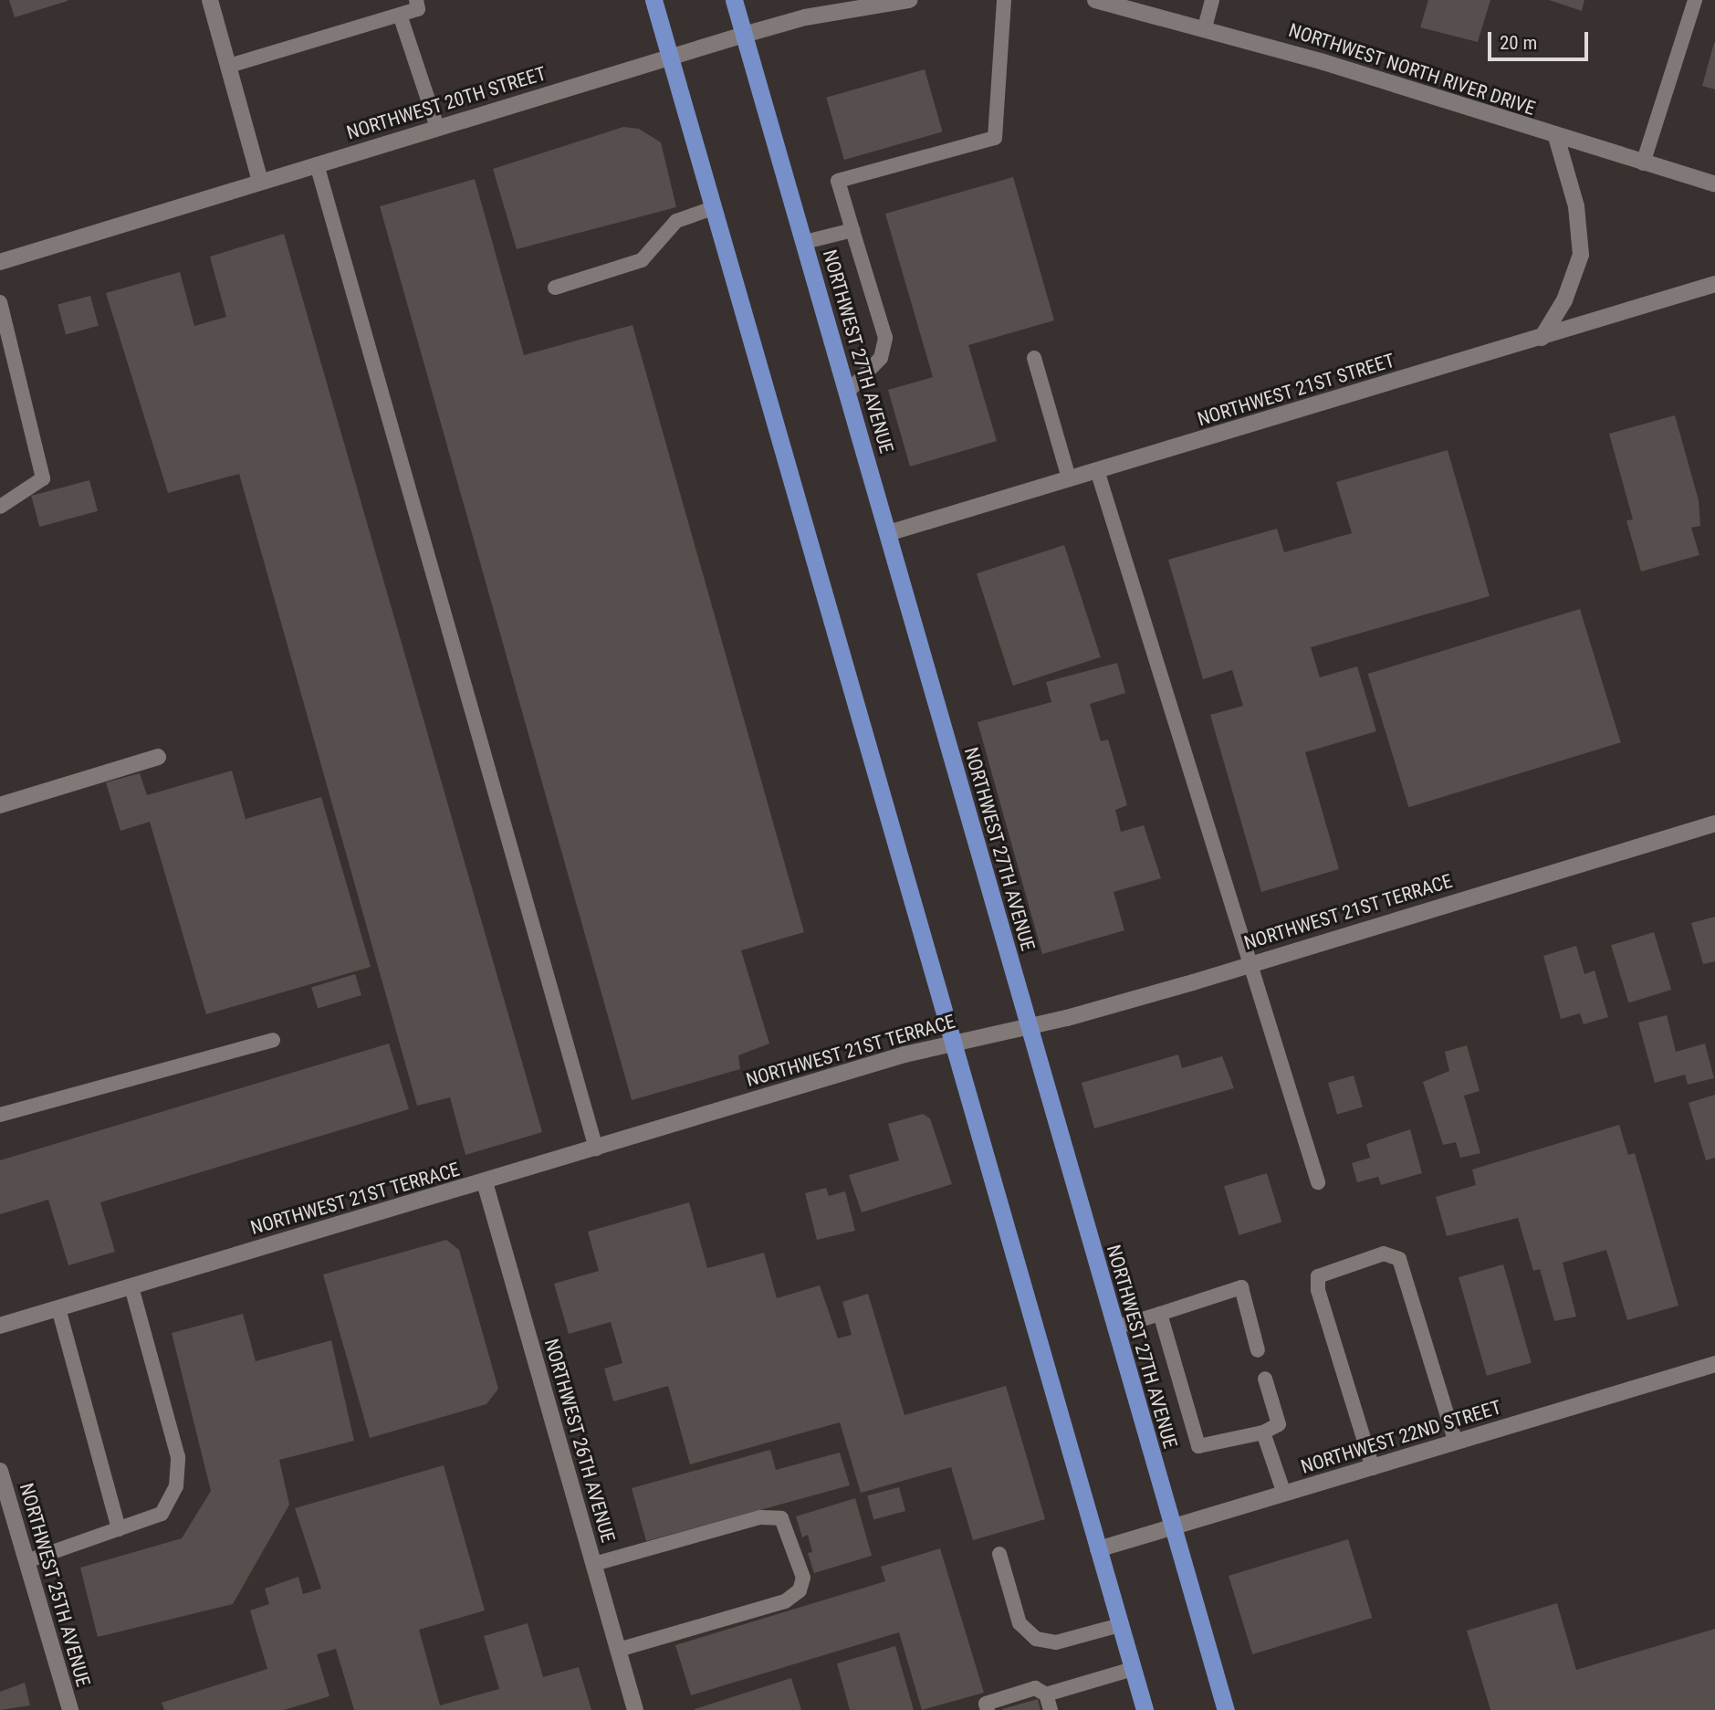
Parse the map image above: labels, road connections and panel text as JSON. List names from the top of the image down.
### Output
{
  "streets": {
    "highway": ["NORTHWEST 27TH AVENUE"],
    "street": [
      "NORTHWEST NORTH RIVER DRIVE",
      "NORTHWEST 20TH STREET",
      "NORTHWEST 21ST STREET",
      "NORTHWEST 21ST TERRACE",
      "NORTHWEST 22ND STREET",
      "NORTHWEST 26TH AVENUE",
      "NORTHWEST 25TH AVENUE"
    ]
  },
  "crossings": [
    ["NORTHWEST 20TH STREET", "NORTHWEST 27TH AVENUE"],
    ["NORTHWEST 27TH AVENUE", "NORTHWEST 21ST STREET"],
    ["NORTHWEST 27TH AVENUE", "NORTHWEST 21ST TERRACE"],
    ["NORTHWEST 27TH AVENUE", "NORTHWEST 22ND STREET"],
    ["NORTHWEST 21ST TERRACE", "NORTHWEST 26TH AVENUE"]
  ],
  "scale_bar": "20 m"
}
